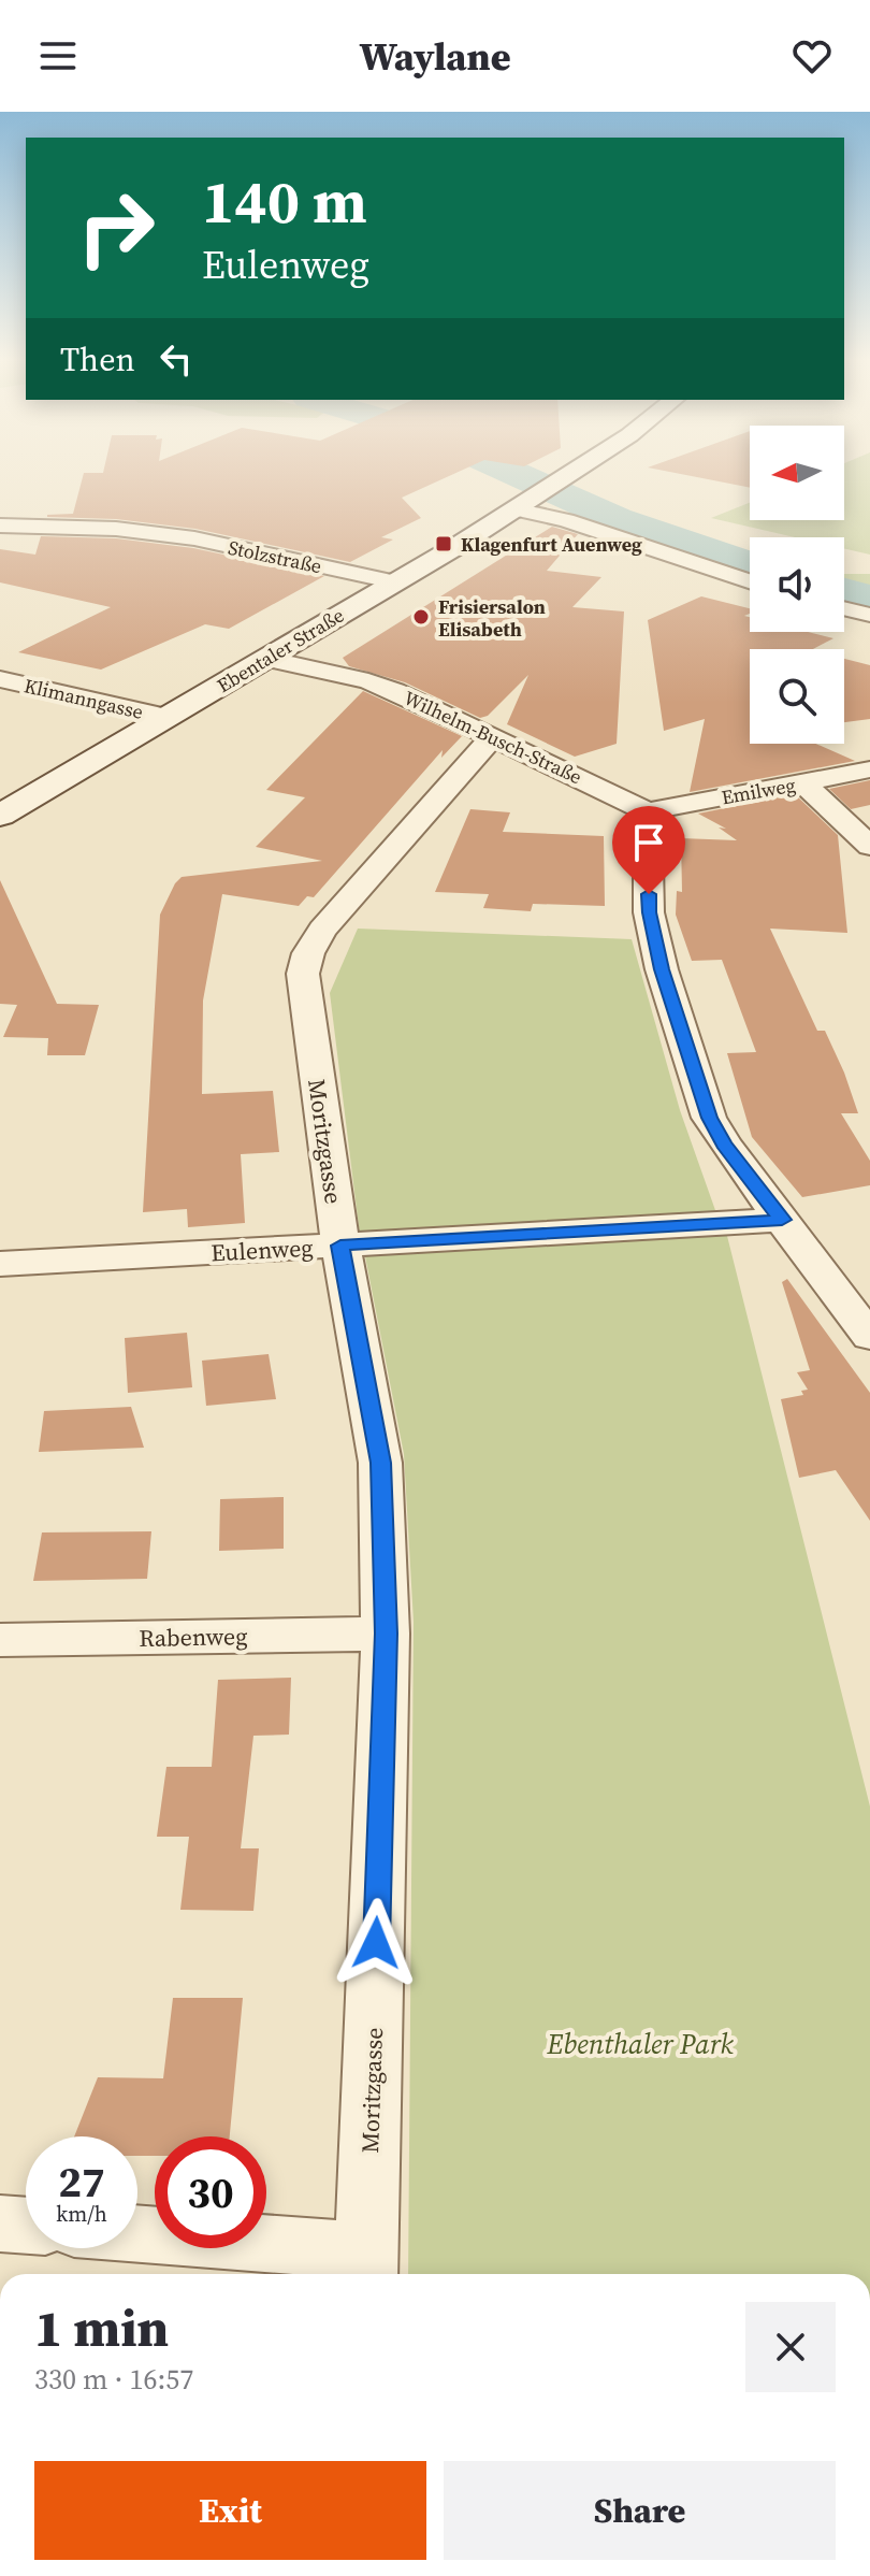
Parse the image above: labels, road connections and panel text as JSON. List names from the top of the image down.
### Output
{
  "streets": {
    "main road": ["Ebentaler Straße"],
    "street": [
      "Stolzstraße",
      "Klimanngasse",
      "Wilhelm-Busch-Straße",
      "Emilweg",
      "Moritzgasse",
      "Eulenweg",
      "Rabenweg"
    ]
  },
  "crossings": [
    ["Stolzstraße", "Ebentaler Straße"],
    ["Ebentaler Straße", "Klimanngasse"],
    ["Ebentaler Straße", "Wilhelm-Busch-Straße"],
    ["Wilhelm-Busch-Straße", "Emilweg"],
    ["Wilhelm-Busch-Straße", "Moritzgasse"],
    ["Moritzgasse", "Eulenweg"],
    ["Moritzgasse", "Rabenweg"]
  ],
  "parks": ["Ebenthaler Park"],
  "places": {
    "transit": ["Klagenfurt Auenweg"],
    "other": ["Frisiersalon Elisabeth"]
  },
  "north": "left",
  "page": {
    "header": "Waylane",
    "turn": ["140 m", "Eulenweg"],
    "then": "Then",
    "speed": "27 km/h",
    "limit": "30",
    "heading": ["1 min", "330 m · 16:57"],
    "buttons": ["Exit", "Share"]
  }
}
